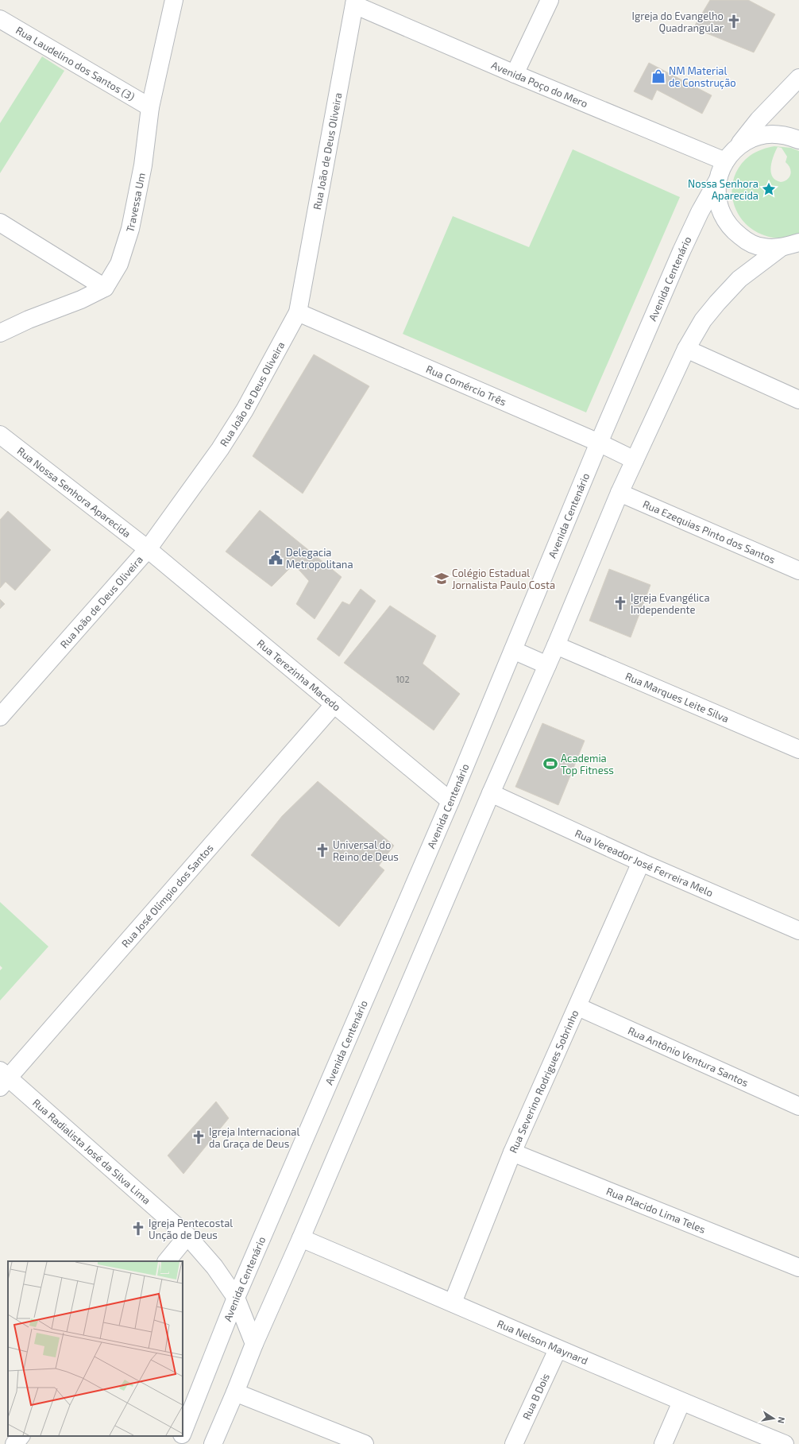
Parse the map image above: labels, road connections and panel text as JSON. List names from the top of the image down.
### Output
{
  "streets": {
    "street": [
      "Rua Laudelino dos Santos (3)",
      "Avenida Poço do Mero",
      "Rua João de Deus Oliveira",
      "Travessa Um",
      "Avenida Centenário",
      "Rua Comércio Três",
      "Rua Nossa Senhora Aparecida",
      "Rua Ezequias Pinto dos Santos",
      "Rua Terezinha Macedo",
      "Rua Marques Leite Silva",
      "Rua Vereador José Ferreira Melo",
      "Rua José Olímpio dos Santos",
      "Rua Antônio Ventura Santos",
      "Rua Severino Rodrigues Sobrinho",
      "Rua Radialista José da Silva Lima",
      "Rua Placido Lima Teles",
      "Rua Nelson Maynard",
      "Rua B Dois"
    ]
  },
  "crossings": [
    ["Rua Laudelino dos Santos (3)", "Travessa Um"],
    ["Avenida Poço do Mero", "Rua João de Deus Oliveira"],
    ["Rua João de Deus Oliveira", "Rua Comércio Três"],
    ["Rua João de Deus Oliveira", "Rua Nossa Senhora Aparecida"],
    ["Rua João de Deus Oliveira", "Rua Terezinha Macedo"],
    ["Avenida Centenário", "Rua Comércio Três"],
    ["Avenida Centenário", "Rua Terezinha Macedo"],
    ["Avenida Centenário", "Rua Radialista José da Silva Lima"],
    ["Rua Nossa Senhora Aparecida", "Rua Terezinha Macedo"],
    ["Rua Terezinha Macedo", "Rua José Olímpio dos Santos"],
    ["Rua Vereador José Ferreira Melo", "Rua Severino Rodrigues Sobrinho"],
    ["Rua José Olímpio dos Santos", "Rua Radialista José da Silva Lima"],
    ["Rua Antônio Ventura Santos", "Rua Severino Rodrigues Sobrinho"],
    ["Rua Severino Rodrigues Sobrinho", "Rua Placido Lima Teles"],
    ["Rua Severino Rodrigues Sobrinho", "Rua Nelson Maynard"],
    ["Rua Nelson Maynard", "Rua B Dois"]
  ],
  "places": {
    "church": [
      "Igreja do Evangelho Quadrangular",
      "Igreja Evangélica Independente",
      "Universal do Reino de Deus",
      "Igreja Internacional da Graça de Deus",
      "Igreja Pentecostal Unção de Deus"
    ],
    "shop": ["NM Material de Construção"],
    "place": ["Nossa Senhora Aparecida"],
    "public building": ["Delegacia Metropolitana"],
    "school or university": ["Colégio Estadual Jornalista Paulo Costa"],
    "sports": ["Academia Top Fitness"]
  },
  "house_numbers": ["102"],
  "north": "right"
}
